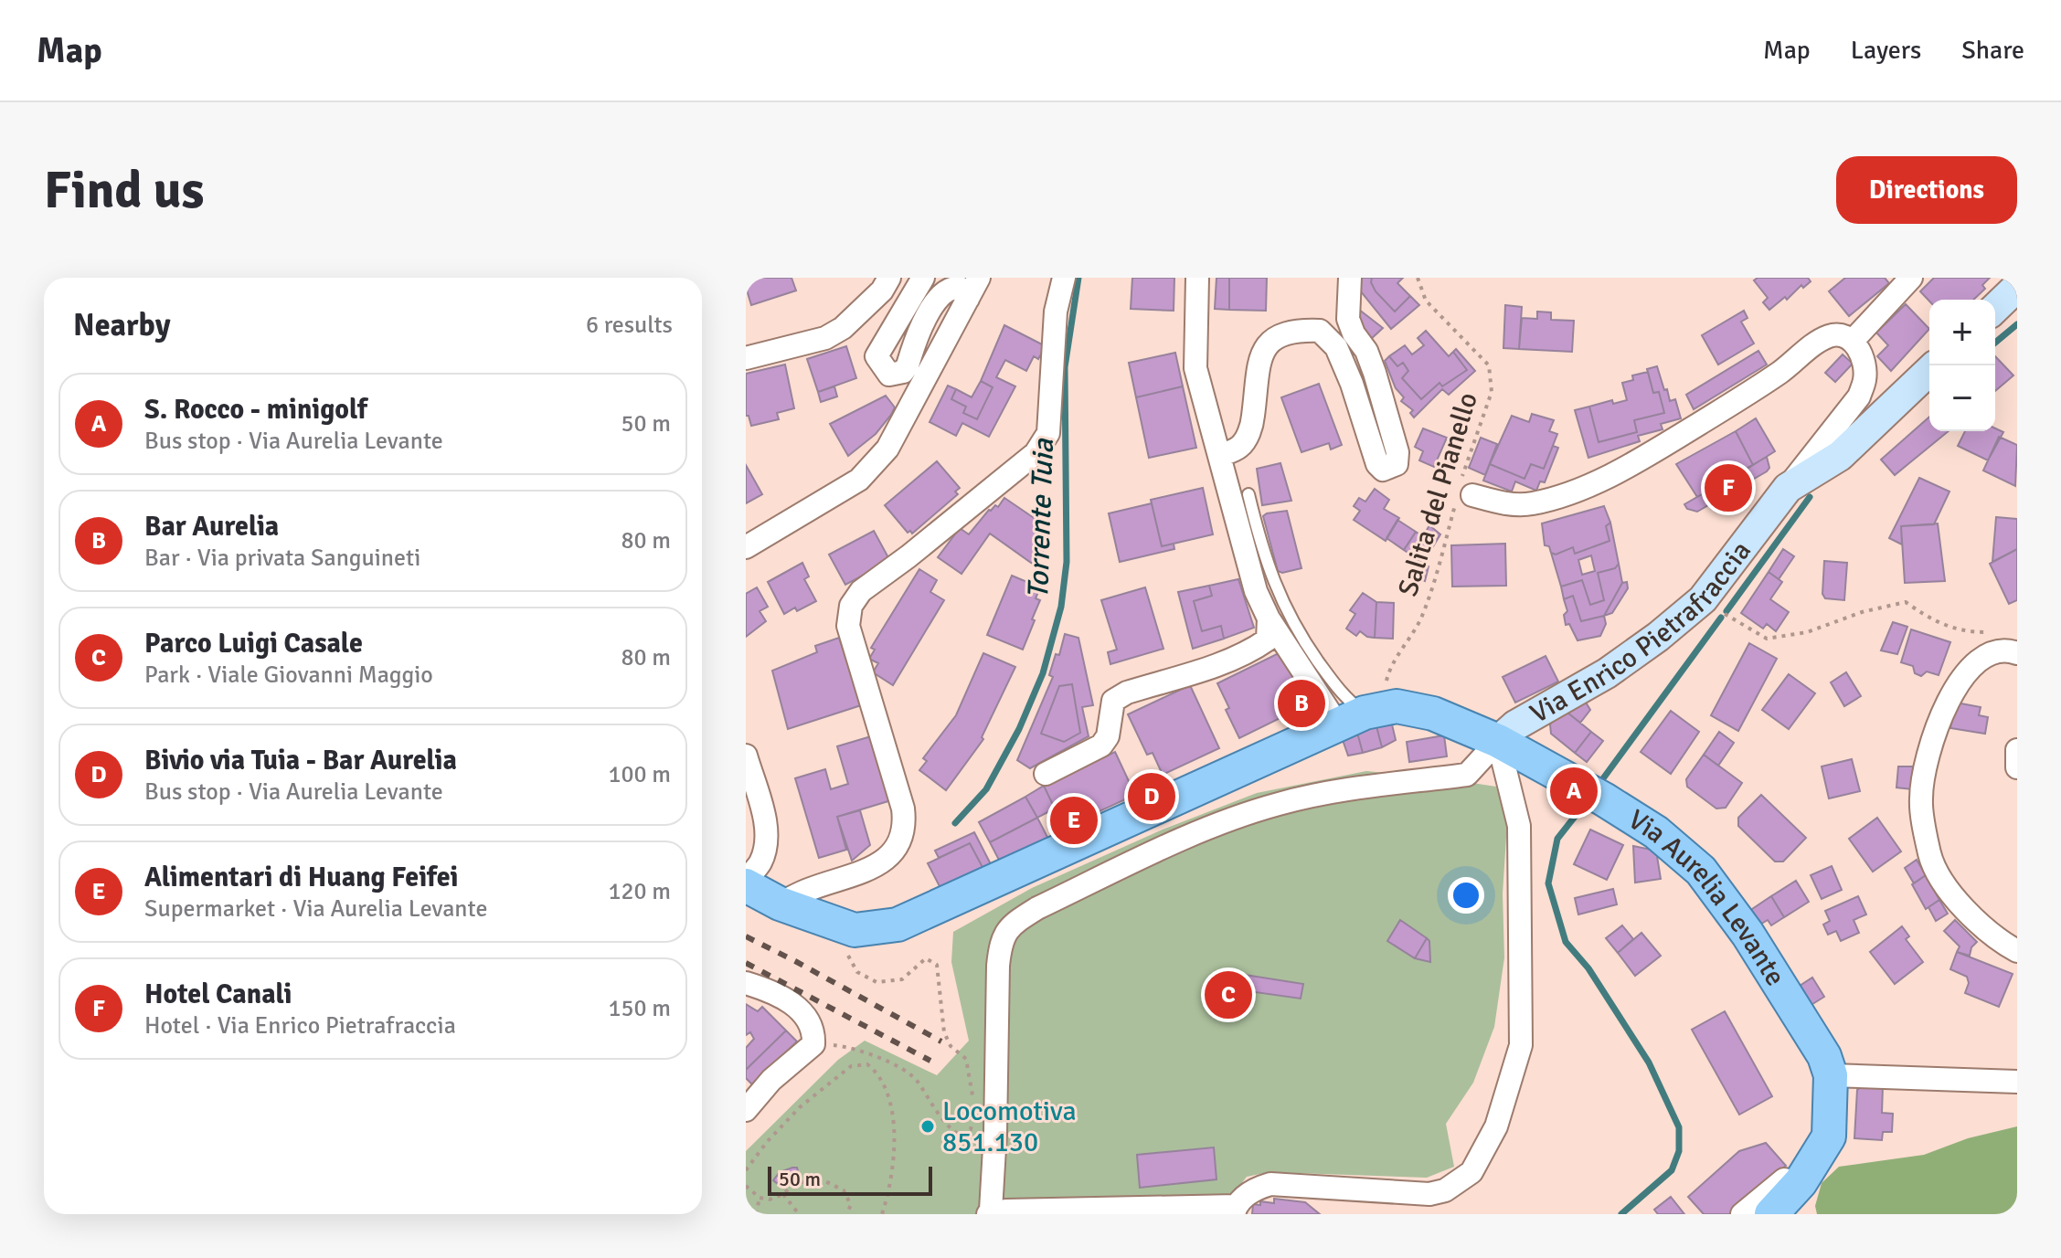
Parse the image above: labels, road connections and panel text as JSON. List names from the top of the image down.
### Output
{
  "streets": {
    "main road": ["Via Aurelia Levante"],
    "street": ["Via Enrico Pietrafraccia"],
    "path": ["Salita del Pianello"]
  },
  "crossings": [
    ["Via Enrico Pietrafraccia", "Via Aurelia Levante"]
  ],
  "water": ["Torrente Tuia"],
  "places": ["Locomotiva 851.130"],
  "scale_bar": "50 m",
  "page": {
    "header": "Map",
    "nav": ["Map", "Layers", "Share"],
    "buttons": "Directions",
    "title": "Find us",
    "heading": ["Nearby", "6 results"],
    "map_buttons": ["+", "−"],
    "list": [
      {
        "mark": "A",
        "name": "S. Rocco - minigolf",
        "note": "Bus stop · Via Aurelia Levante",
        "value": "50 m"
      },
      {
        "mark": "B",
        "name": "Bar Aurelia",
        "note": "Bar · Via privata Sanguineti",
        "value": "80 m"
      },
      {
        "mark": "C",
        "name": "Parco Luigi Casale",
        "note": "Park · Viale Giovanni Maggio",
        "value": "80 m"
      },
      {
        "mark": "D",
        "name": "Bivio via Tuia - Bar Aurelia",
        "note": "Bus stop · Via Aurelia Levante",
        "value": "100 m"
      },
      {
        "mark": "E",
        "name": "Alimentari di Huang Feifei",
        "note": "Supermarket · Via Aurelia Levante",
        "value": "120 m"
      },
      {
        "mark": "F",
        "name": "Hotel Canali",
        "note": "Hotel · Via Enrico Pietrafraccia",
        "value": "150 m"
      }
    ],
    "pins": [
      "F",
      "B",
      "A",
      "D",
      "E",
      "C"
    ],
    "scale": "50 m"
  }
}
